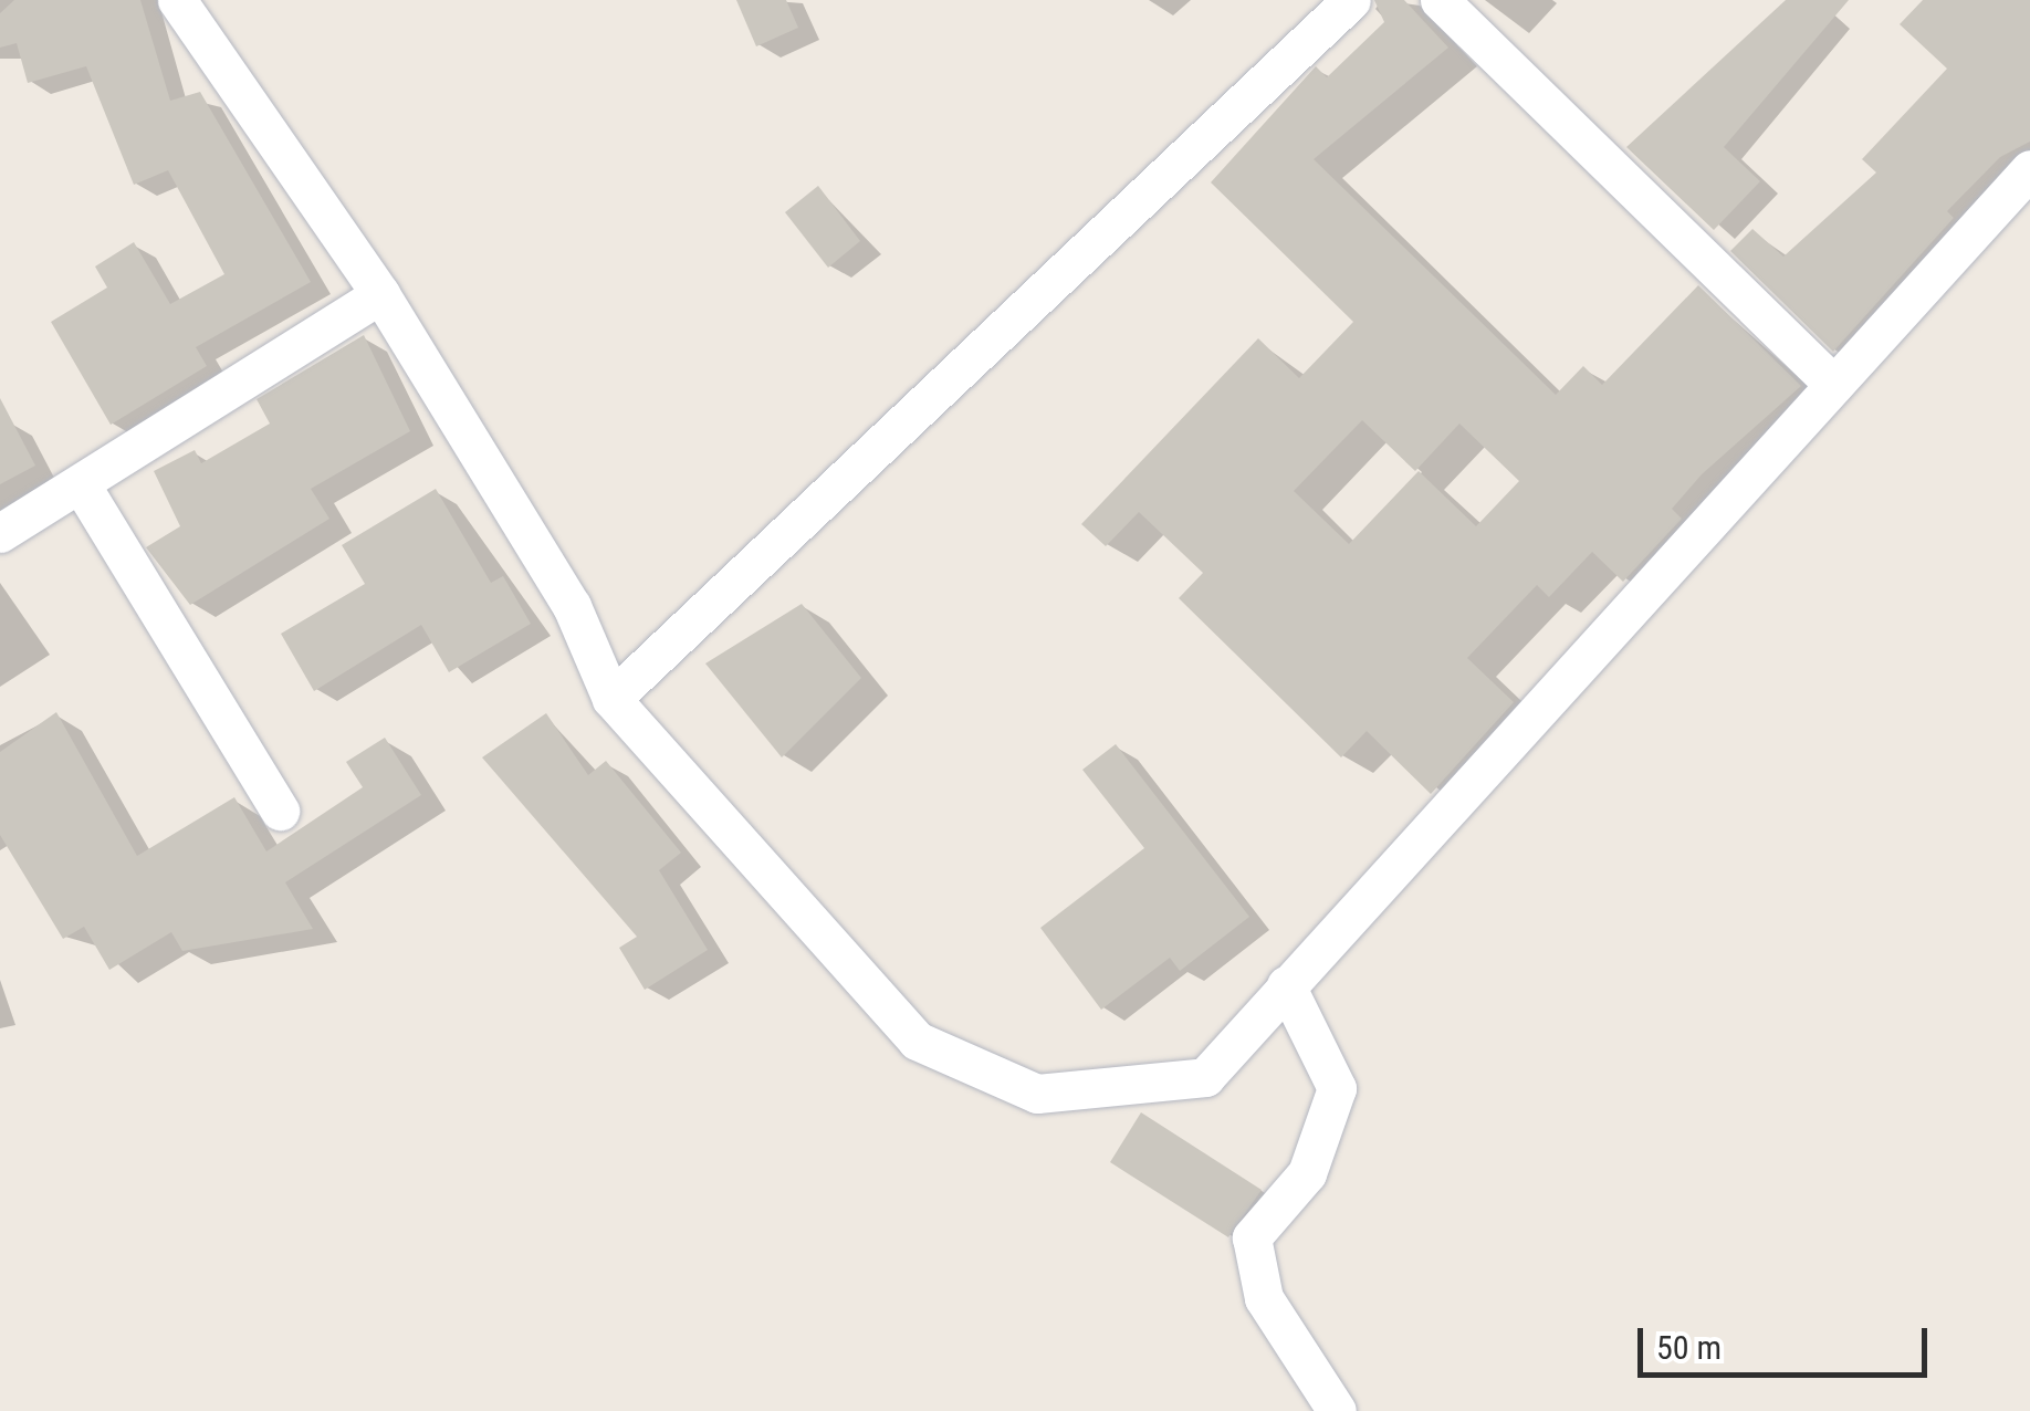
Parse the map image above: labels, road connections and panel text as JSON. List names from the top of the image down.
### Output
{
  "scale_bar": "50 m"
}
